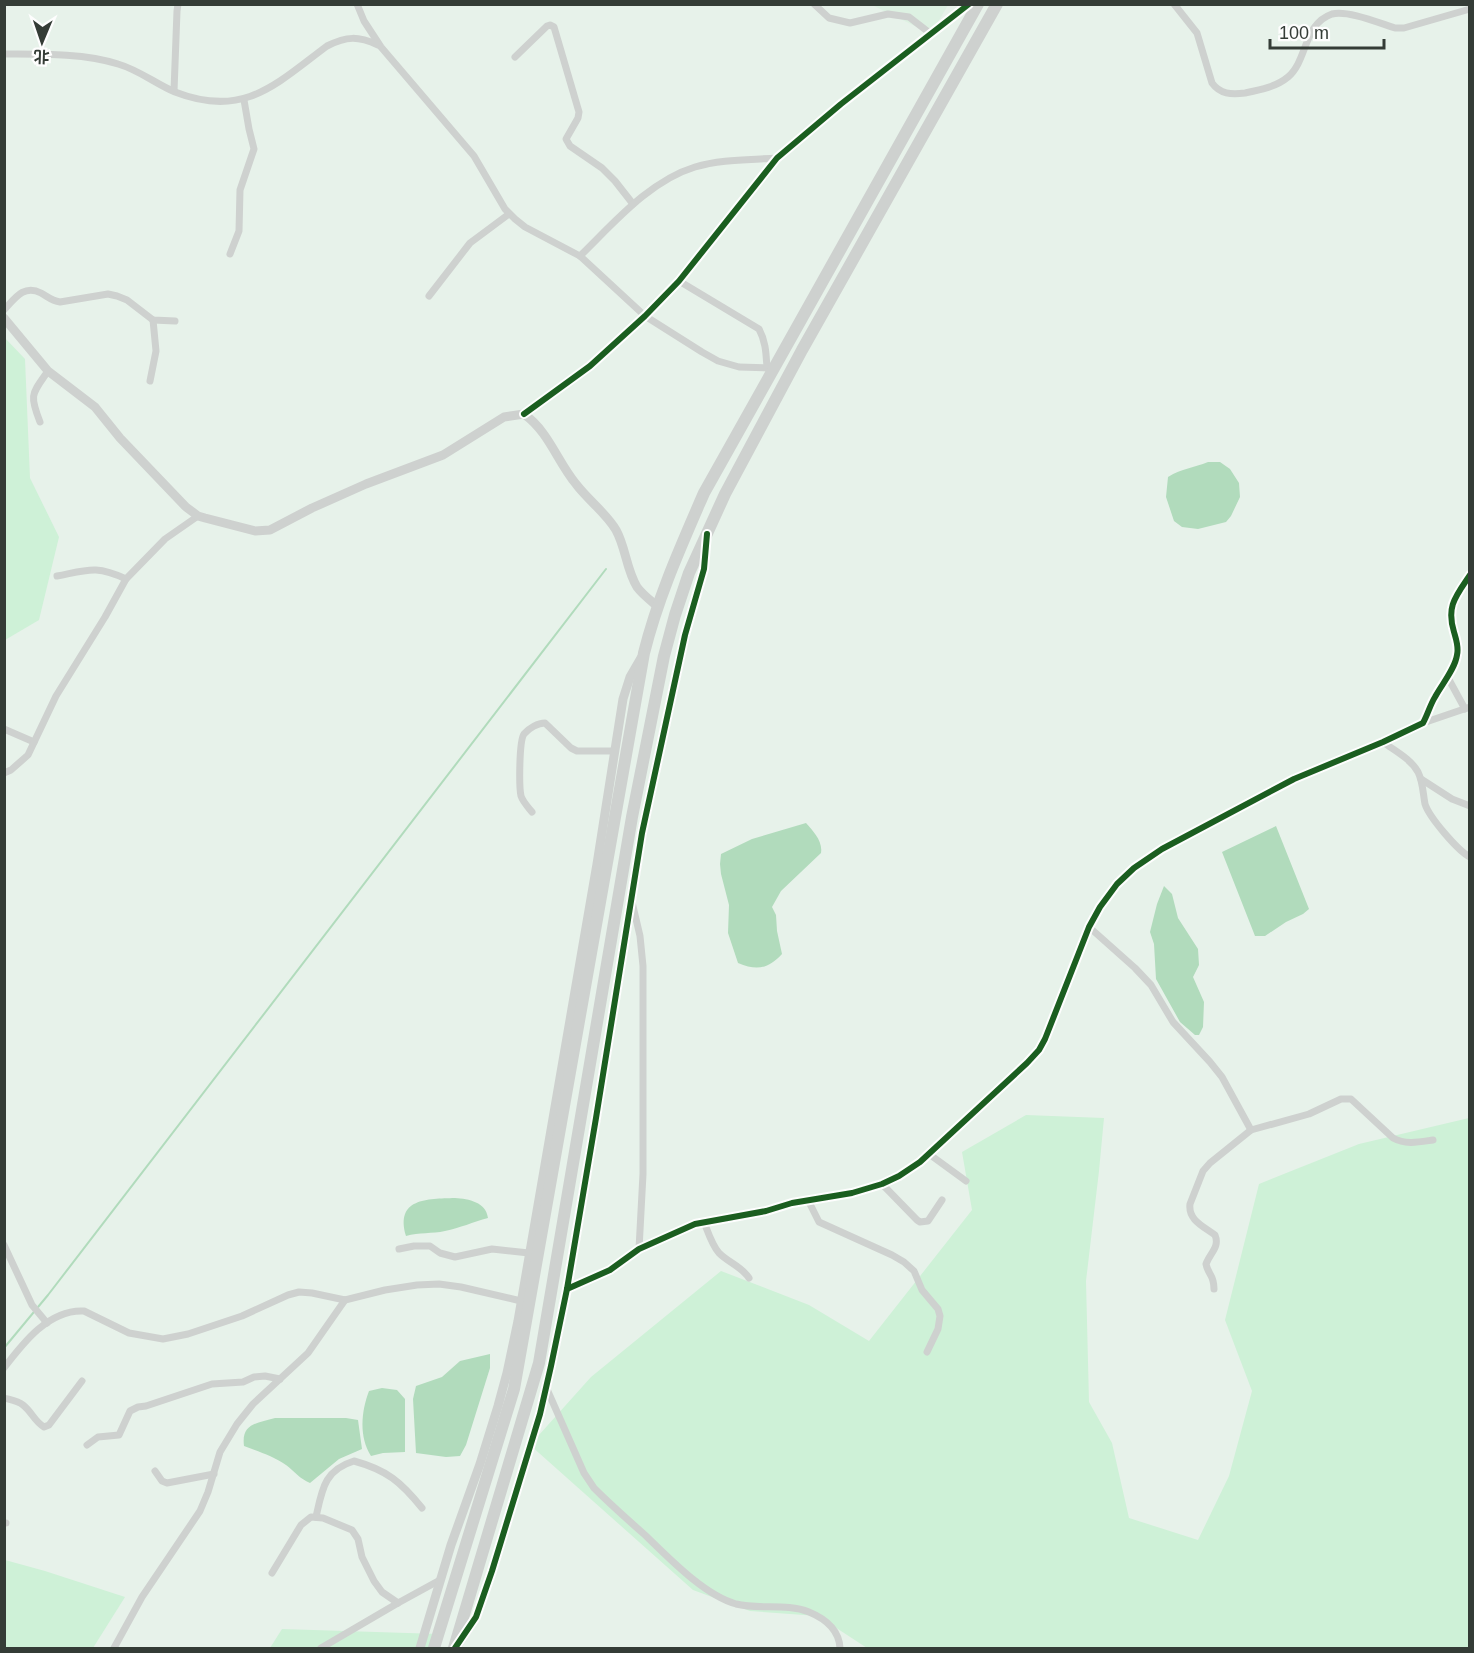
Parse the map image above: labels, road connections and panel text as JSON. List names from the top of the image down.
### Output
{
  "scale_bar": "100 m",
  "north": "bottom"
}
